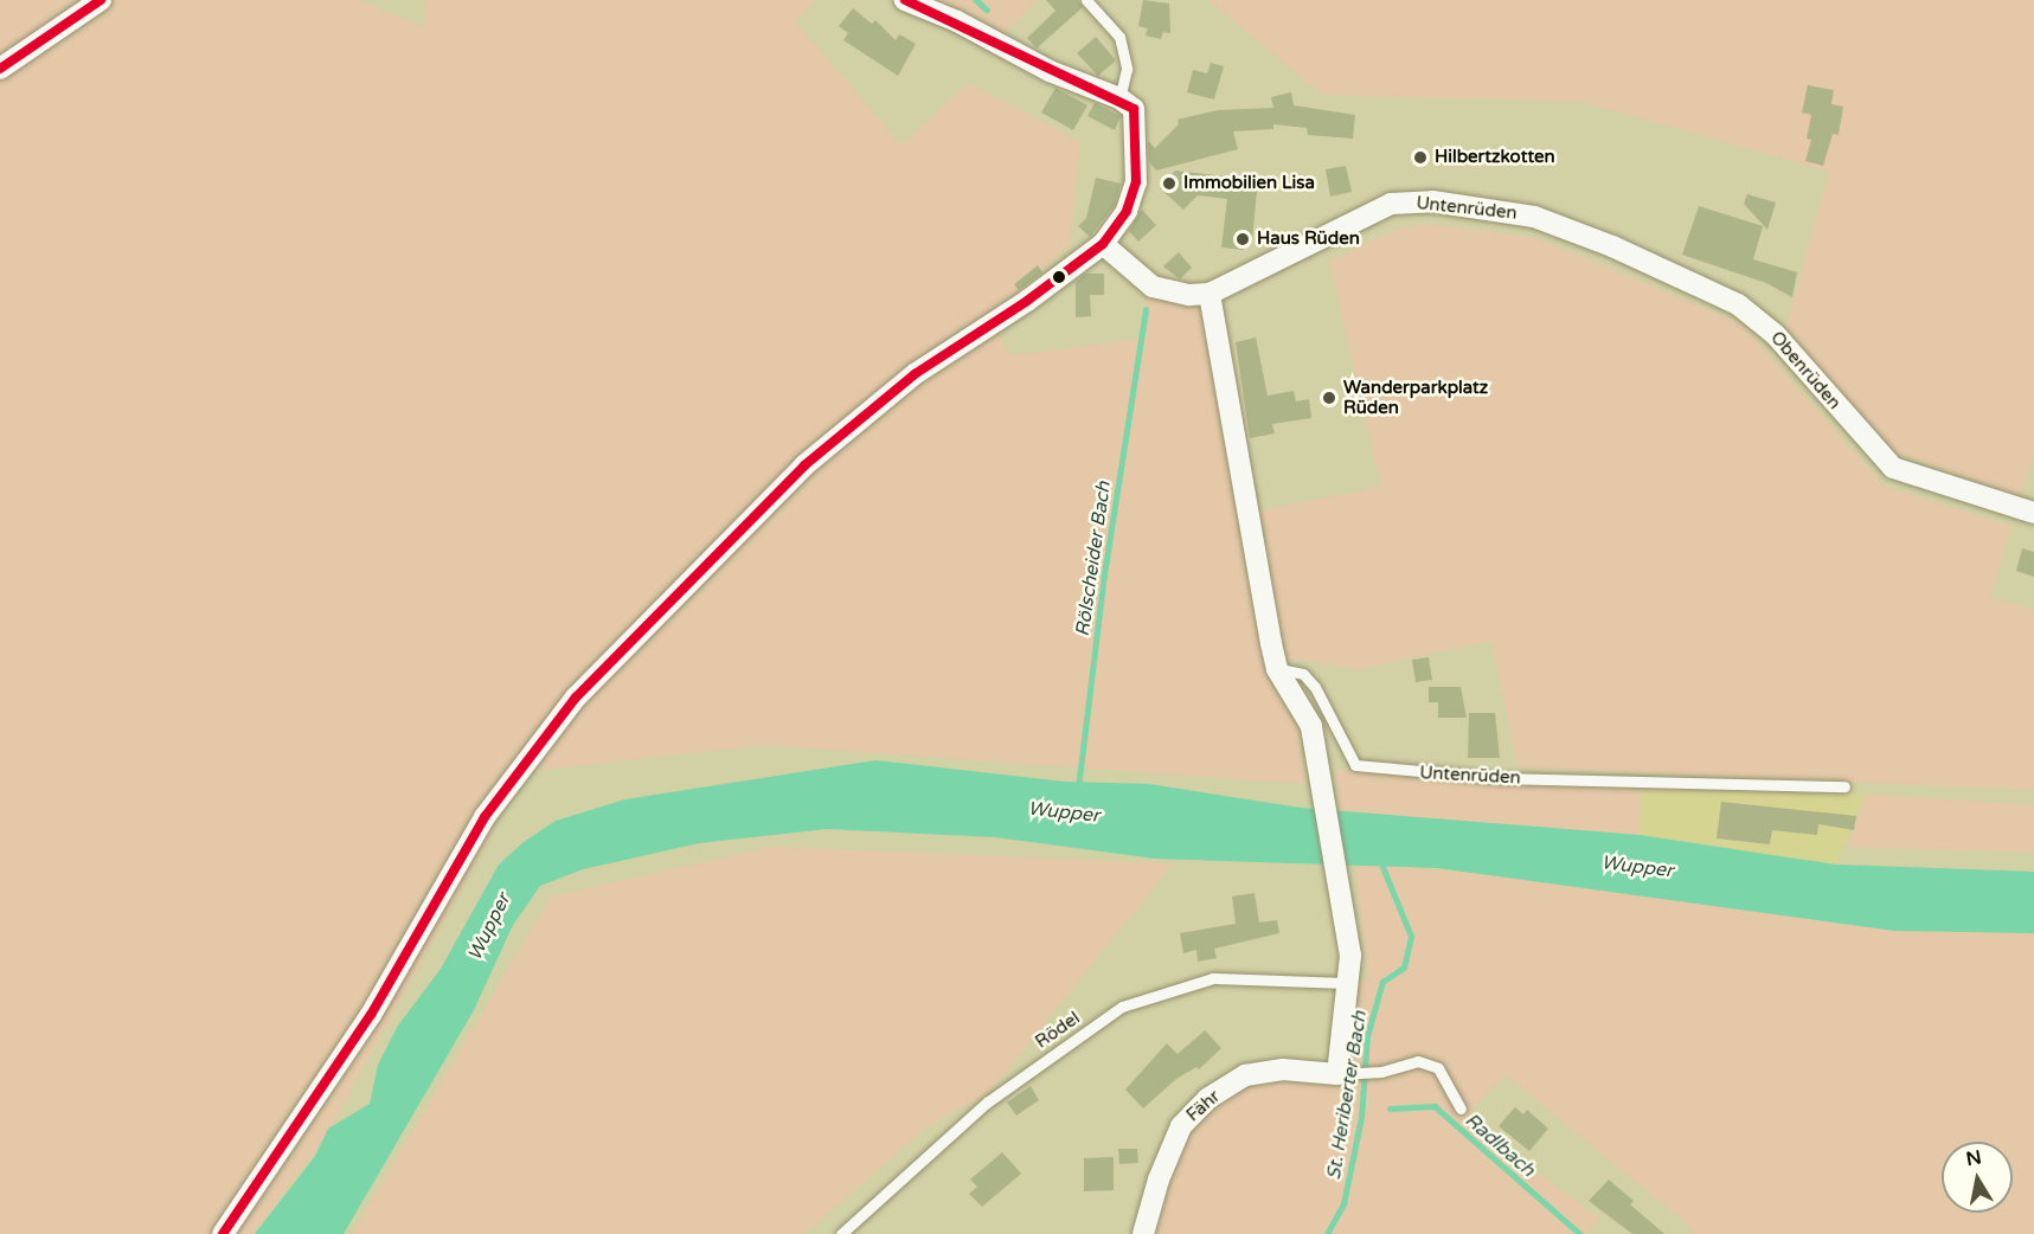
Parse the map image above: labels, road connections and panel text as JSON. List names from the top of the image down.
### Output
{
  "streets": {
    "street": ["Untenrüden", "Obenrüden", "Fähr"],
    "lane": ["Rödel"]
  },
  "crossings": [
    ["Untenrüden", "Obenrüden"]
  ],
  "water": [
    "Rölscheider Bach",
    "Wupper",
    "St. Heriberter Bach",
    "Radlbach"
  ],
  "places": [
    "Hilbertzkotten",
    "Immobilien Lisa",
    "Haus Rüden",
    "Wanderparkplatz Rüden"
  ],
  "north": "top"
}
